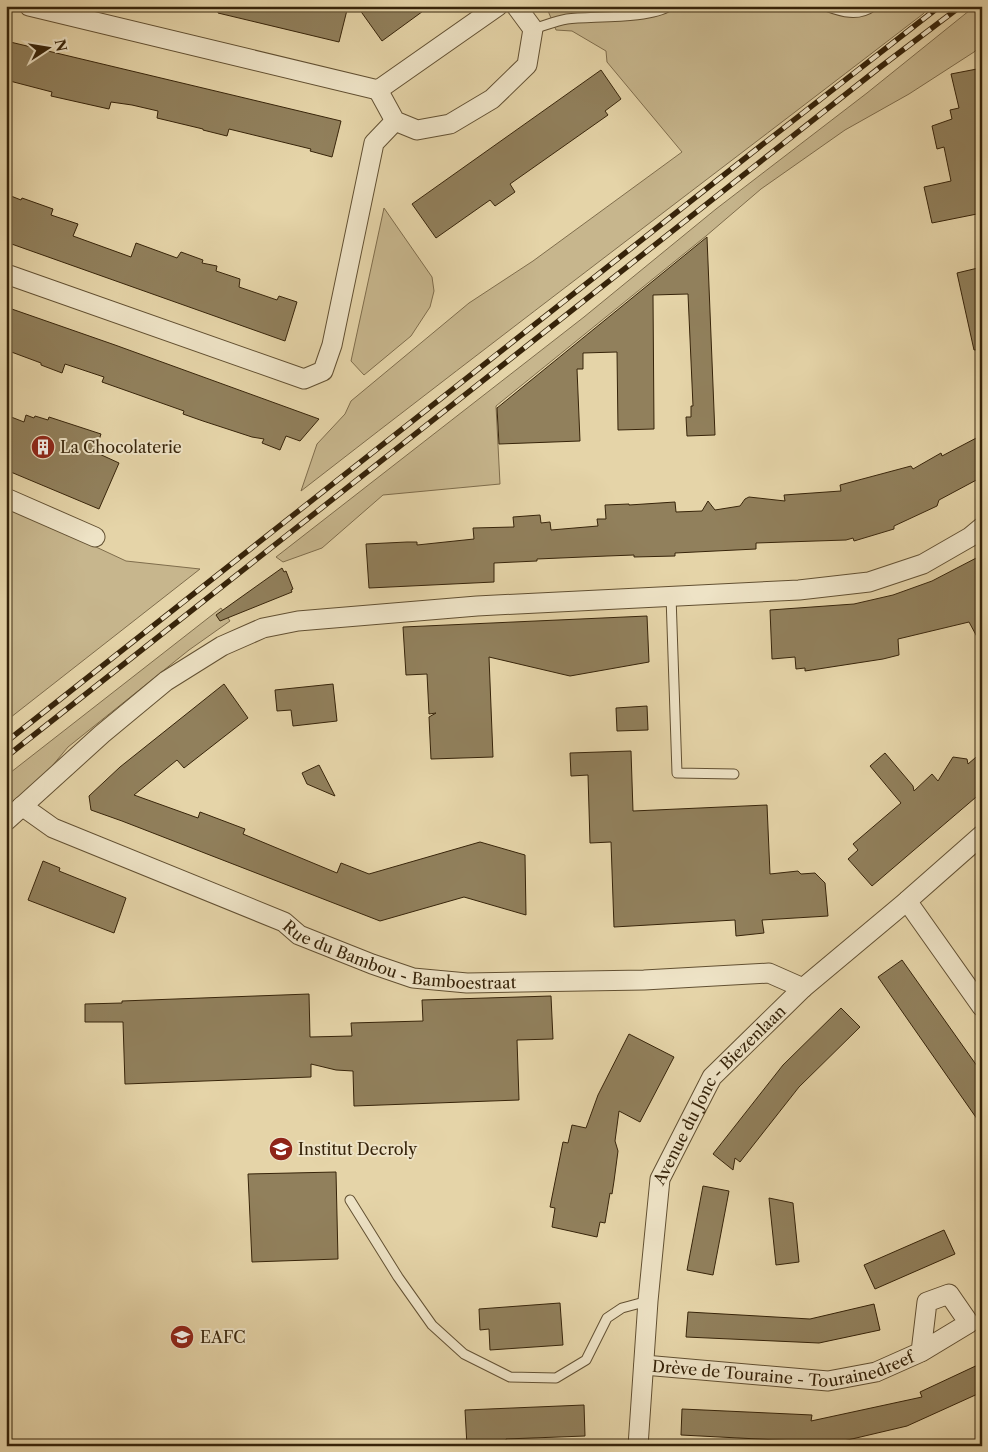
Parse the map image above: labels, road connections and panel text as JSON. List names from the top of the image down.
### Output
{
  "streets": {
    "street": ["Rue du Bambou - Bamboestraat", "Avenue du Jonc - Biezenlaan", "Drève de Touraine - Tourainedreef"]
  },
  "crossings": [
    ["Rue du Bambou - Bamboestraat", "Avenue du Jonc - Biezenlaan"],
    ["Avenue du Jonc - Biezenlaan", "Drève de Touraine - Tourainedreef"]
  ],
  "places": {
    "building": ["La Chocolaterie"],
    "school or university": ["Institut Decroly", "EAFC"]
  },
  "north": "right"
}
